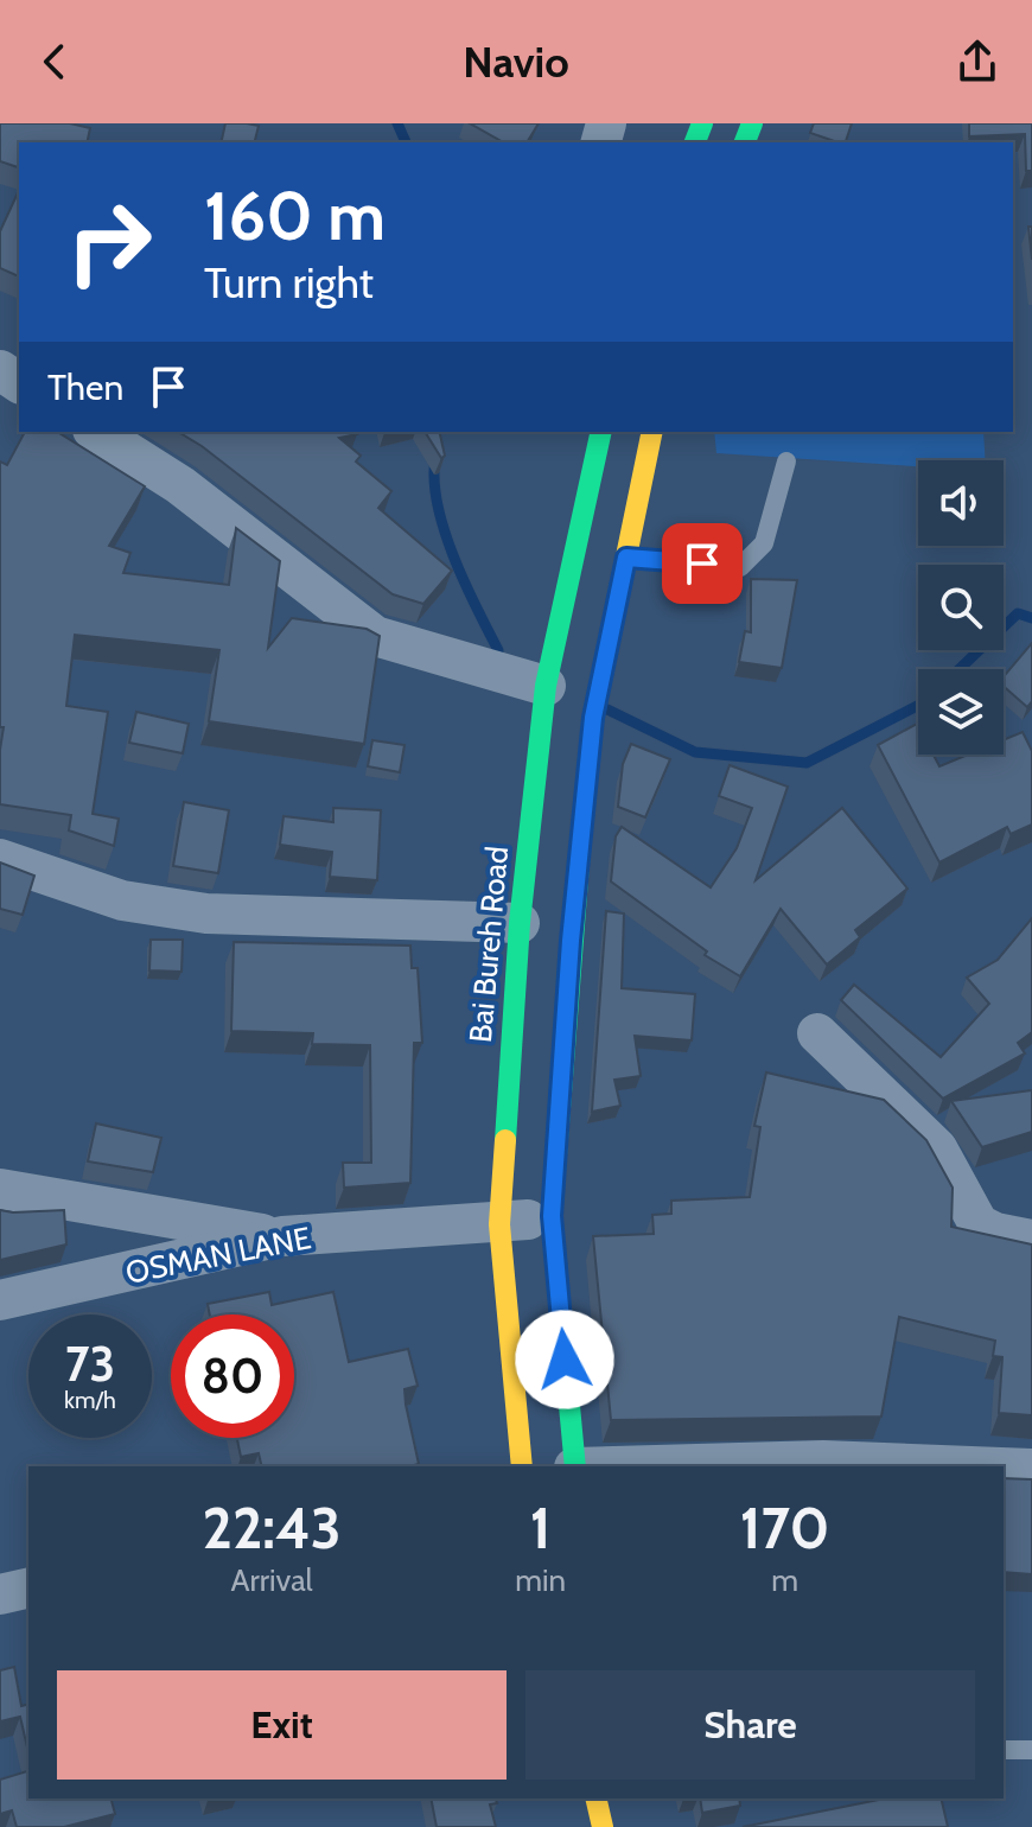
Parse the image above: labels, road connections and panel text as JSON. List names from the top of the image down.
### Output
{
  "streets": {
    "highway": ["Bai Bureh Road"],
    "street": ["OSMAN LANE"]
  },
  "crossings": [
    ["Bai Bureh Road", "OSMAN LANE"]
  ],
  "page": {
    "header": "Navio",
    "turn": ["160 m", "Turn right"],
    "then": "Then",
    "speed": "73 km/h",
    "limit": "80",
    "eta": [
      "22:43",
      "Arrival",
      "1",
      "min",
      "170",
      "m"
    ],
    "buttons": ["Exit", "Share"]
  }
}
